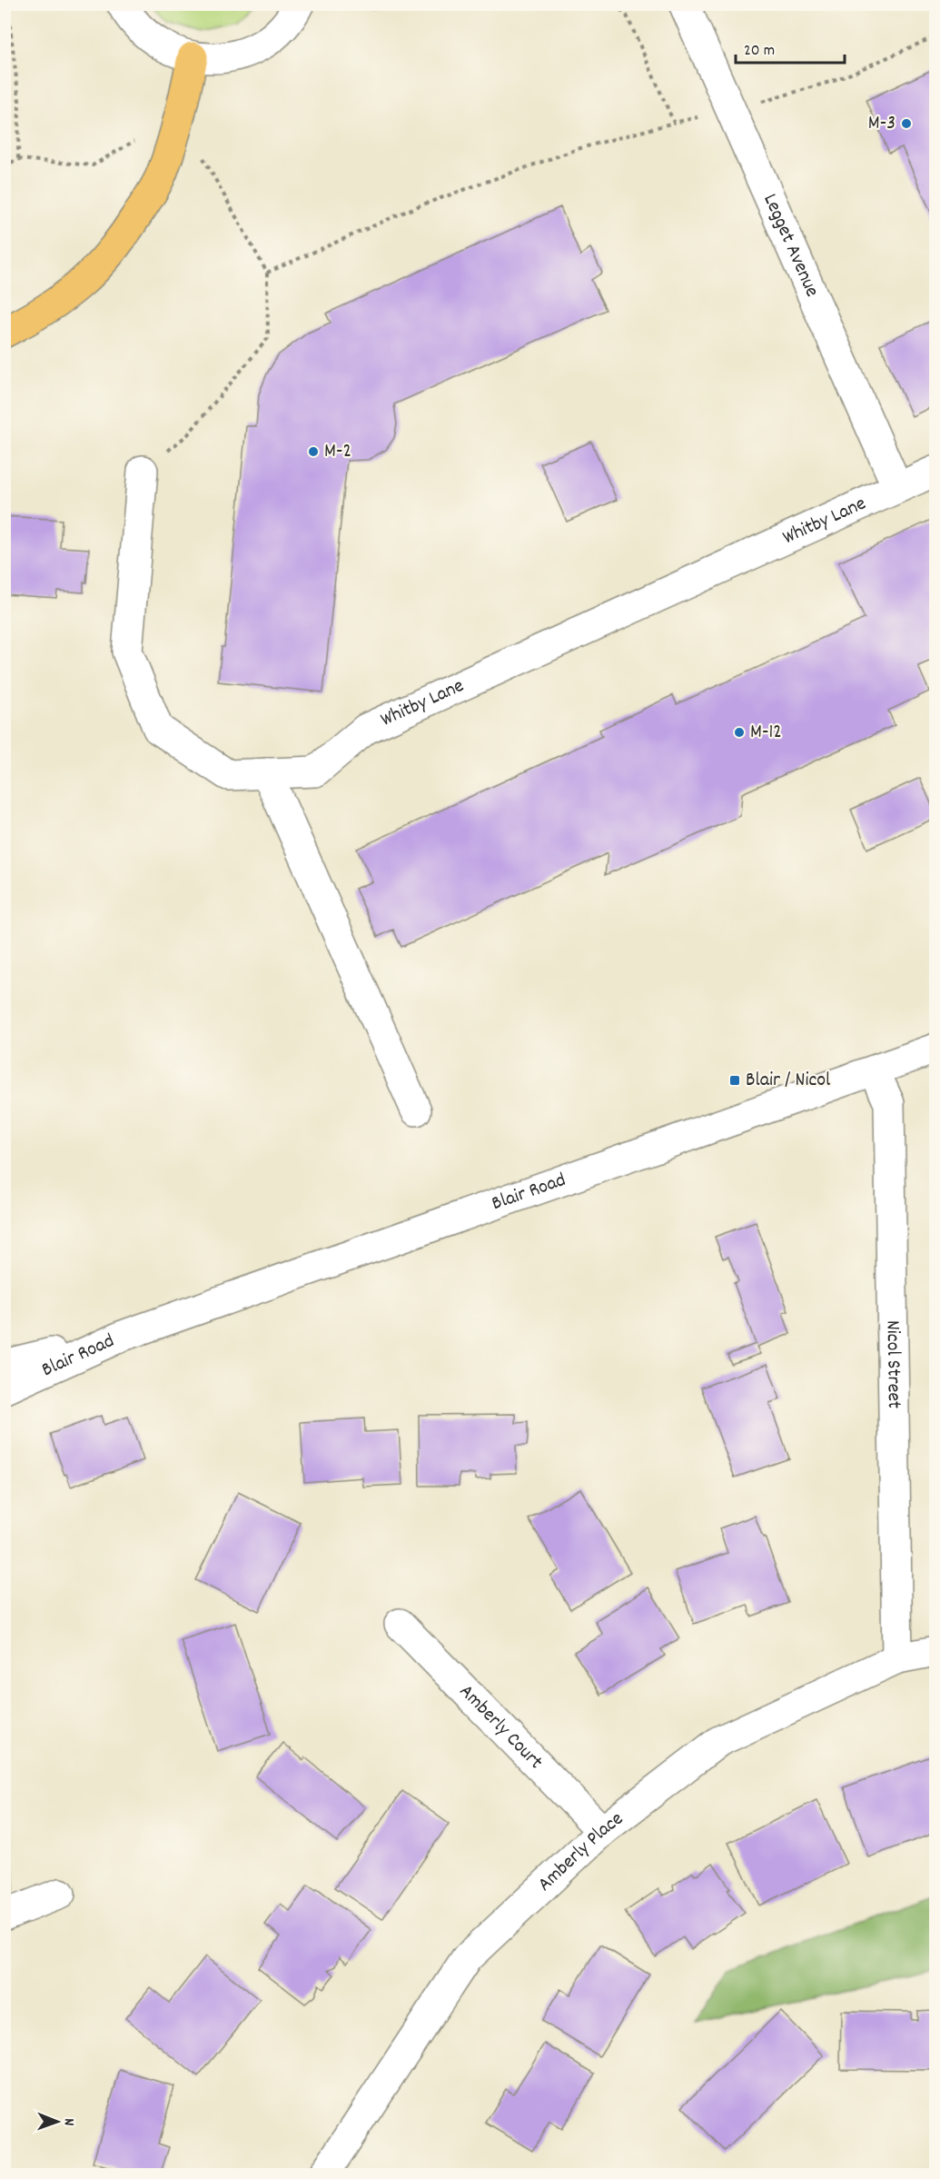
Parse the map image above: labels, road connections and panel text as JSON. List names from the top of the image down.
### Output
{
  "streets": {
    "street": [
      "Legget Avenue",
      "Whitby Lane",
      "Blair Road",
      "Nicol Street",
      "Amberly Court",
      "Amberly Place"
    ]
  },
  "crossings": [
    ["Legget Avenue", "Whitby Lane"],
    ["Blair Road", "Nicol Street"],
    ["Nicol Street", "Amberly Place"],
    ["Amberly Court", "Amberly Place"]
  ],
  "places": {
    "other": ["M-3", "M-2", "M-12"],
    "transit": ["Blair / Nicol"]
  },
  "scale_bar": "20 m",
  "north": "right"
}
